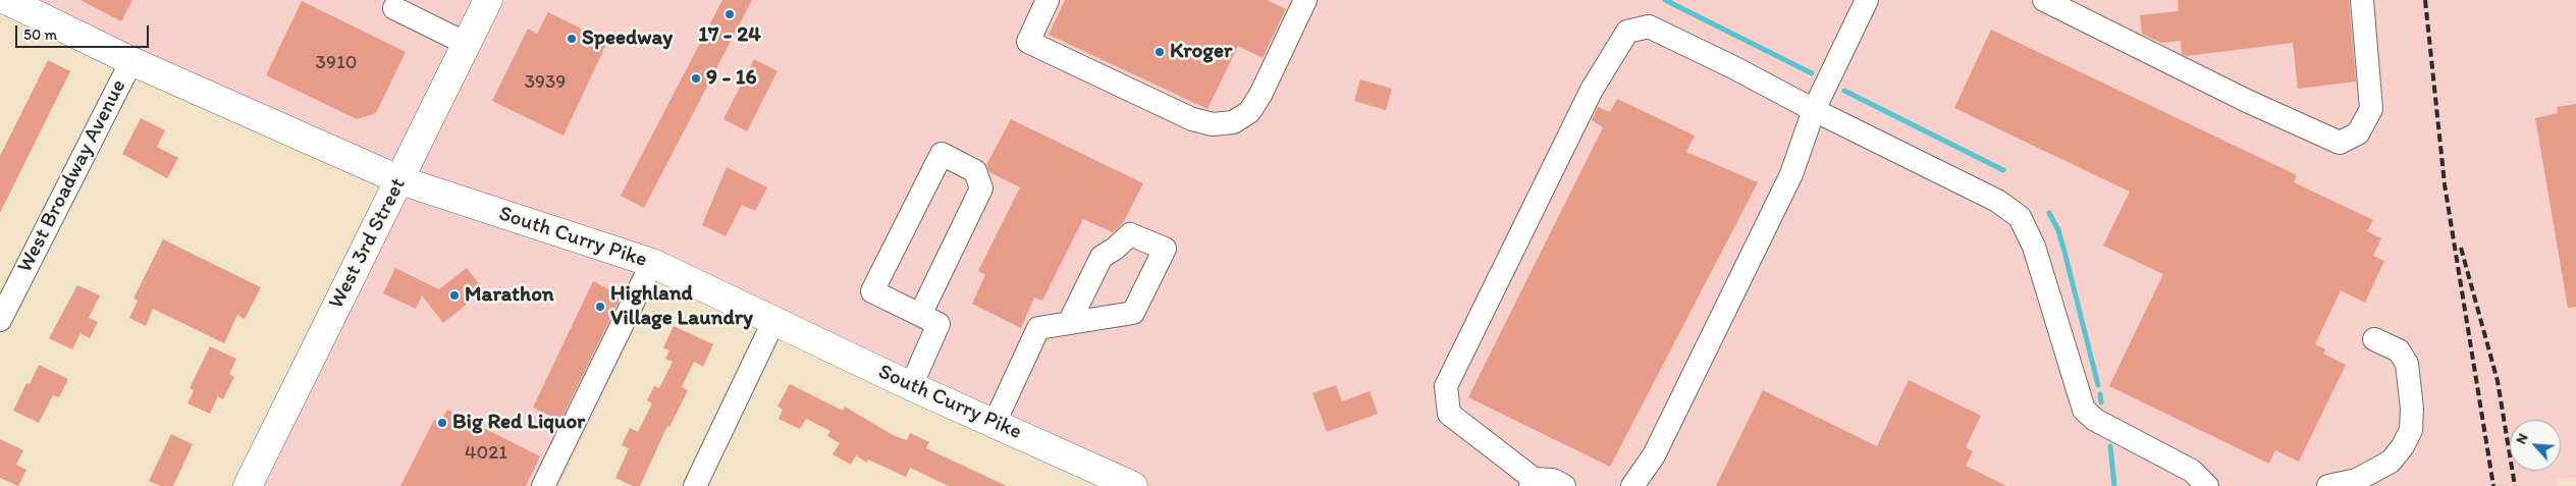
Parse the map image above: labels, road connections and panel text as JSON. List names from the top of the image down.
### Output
{
  "streets": {
    "main road": ["South Curry Pike", "West 3rd Street"],
    "street": ["West Broadway Avenue"]
  },
  "crossings": [
    ["West Broadway Avenue", "South Curry Pike"],
    ["South Curry Pike", "West 3rd Street"]
  ],
  "places": [
    "17 - 24",
    "Speedway",
    "Kroger",
    "9 - 16",
    "Marathon",
    "Highland Village Laundry",
    "Big Red Liquor"
  ],
  "house_numbers": ["3910", "3939", "4021"],
  "scale_bar": "50 m",
  "north": "top left"
}
